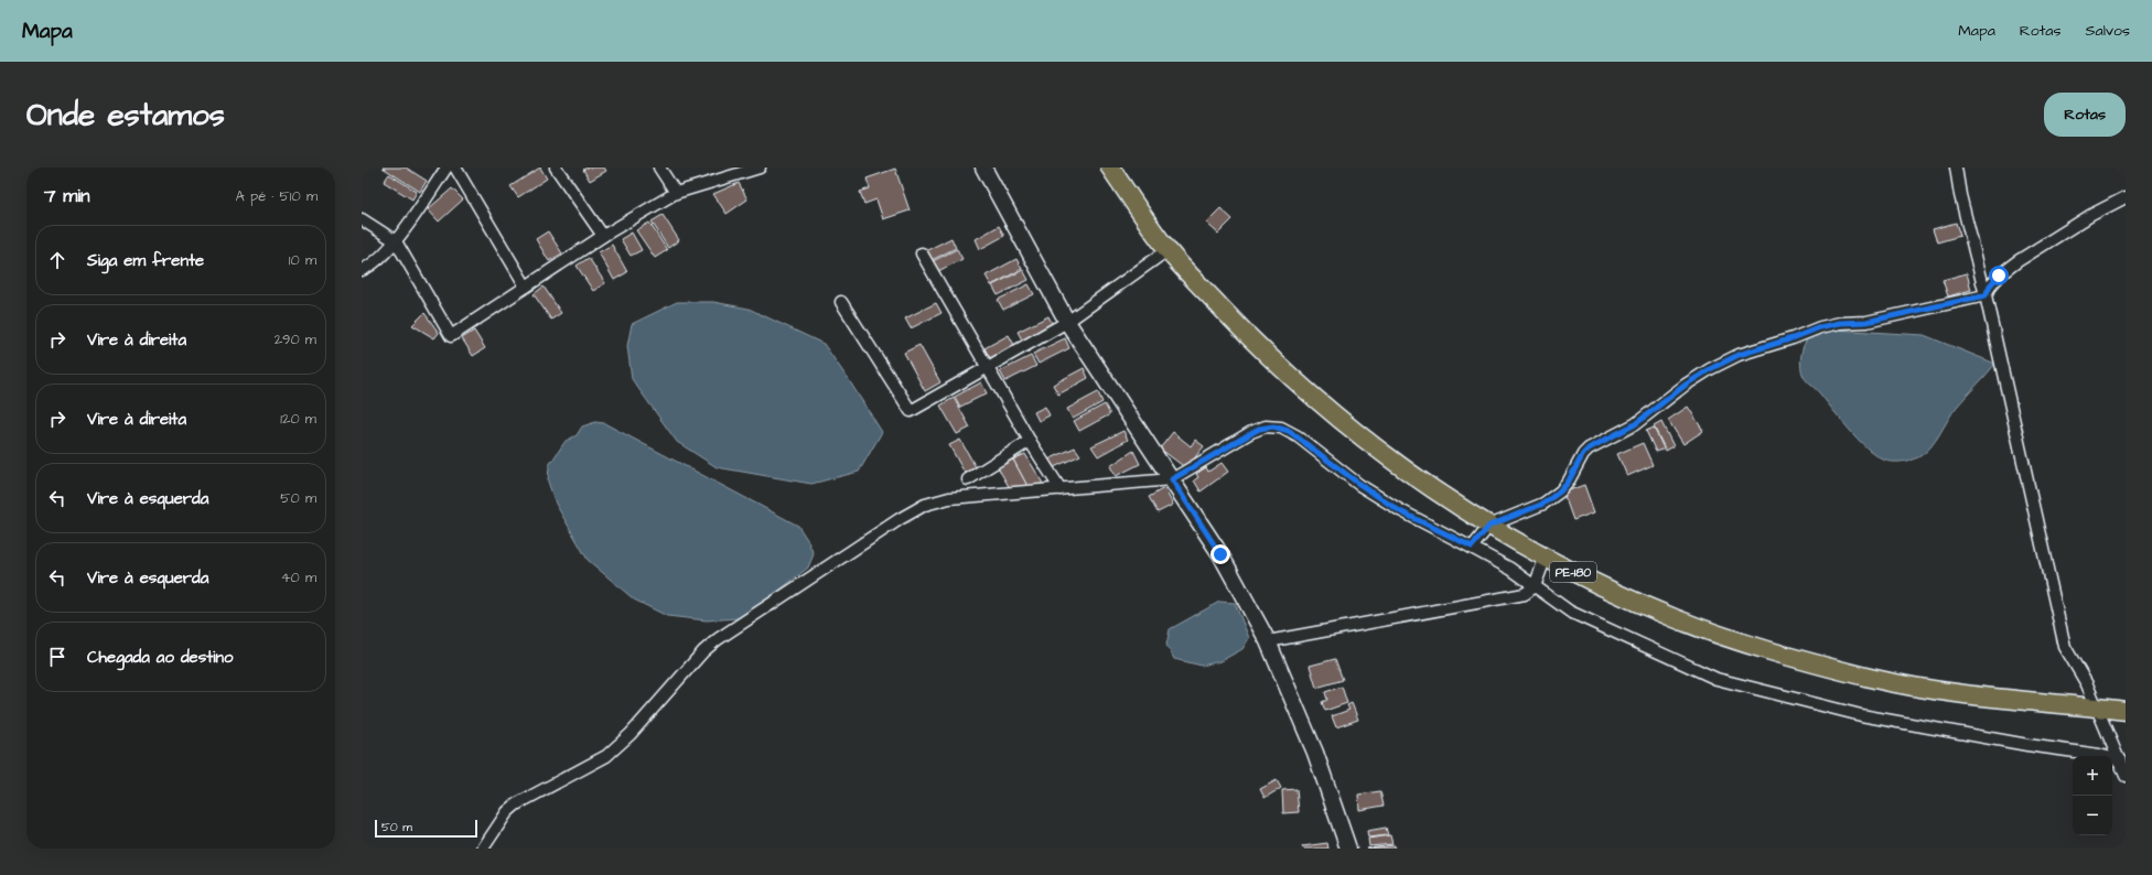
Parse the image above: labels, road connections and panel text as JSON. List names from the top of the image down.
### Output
{
  "streets": {
    "main road": ["PE-180"]
  },
  "scale_bar": "50 m",
  "page": {
    "header": "Mapa",
    "nav": ["Mapa", "Rotas", "Salvos"],
    "buttons": "Rotas",
    "title": "Onde estamos",
    "heading": ["7 min", "A pé · 510 m"],
    "list": [
      ["Siga em frente", "10 m"],
      ["Vire à direita", "290 m"],
      ["Vire à direita", "120 m"],
      ["Vire à esquerda", "50 m"],
      ["Vire à esquerda", "40 m"],
      "Chegada ao destino"
    ],
    "map_buttons": ["+", "−"],
    "scale": "50 m"
  }
}
